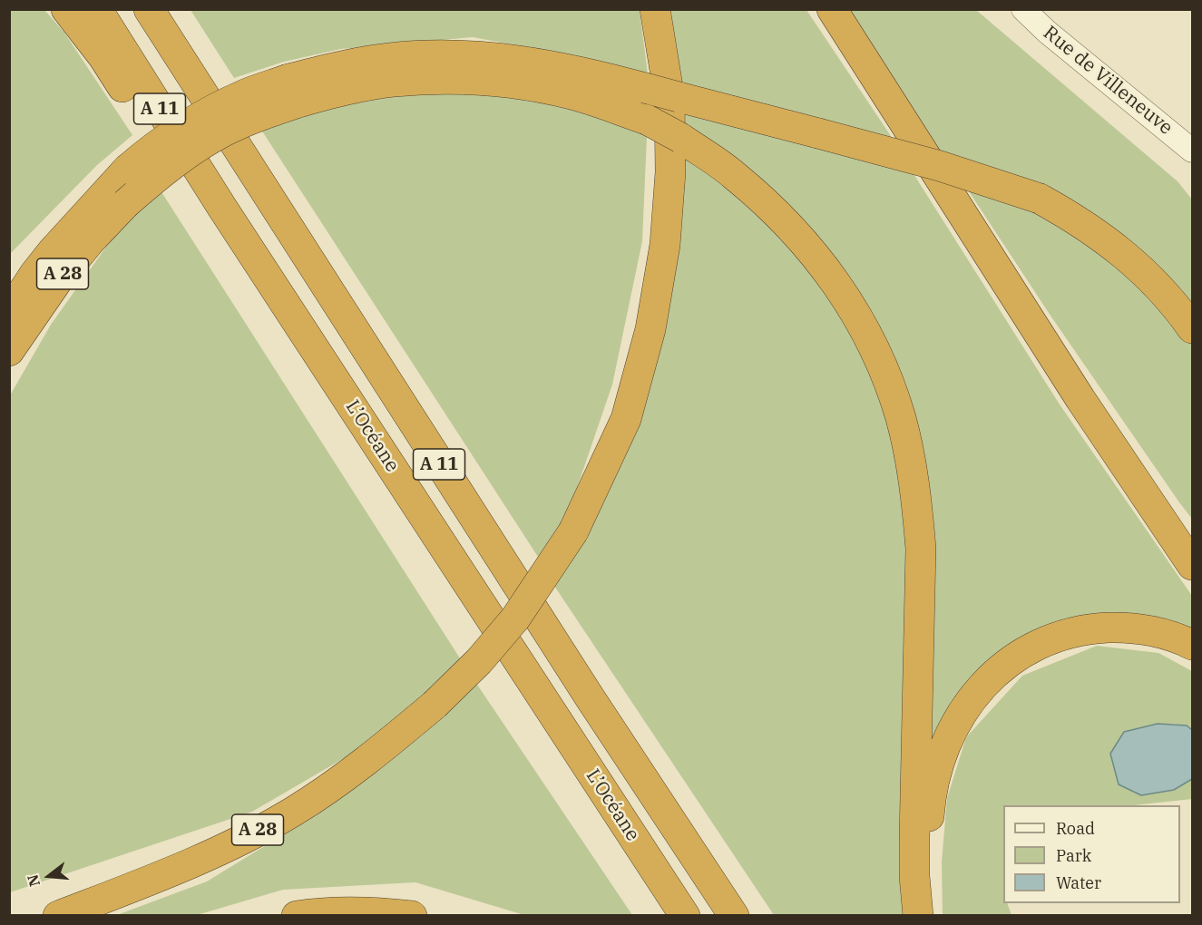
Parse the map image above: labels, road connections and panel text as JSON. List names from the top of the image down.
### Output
{
  "streets": {
    "highway": ["A 11", "A 28", "L’Océane"],
    "street": ["Rue de Villeneuve"]
  },
  "legend": ["Road", "Park", "Water"],
  "north": "left"
}
